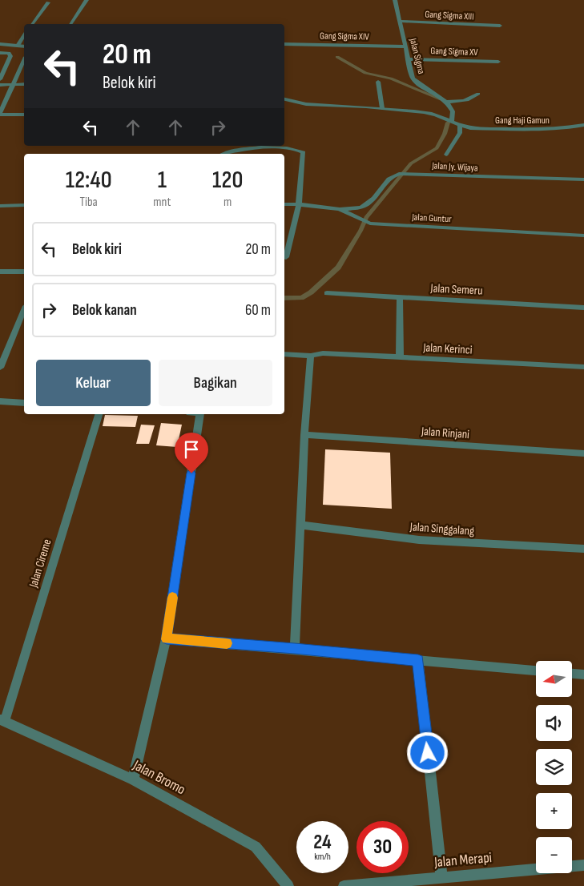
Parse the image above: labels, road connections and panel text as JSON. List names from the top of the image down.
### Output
{
  "streets": {
    "street": [
      "Gang Sigma XIII",
      "Gang Sigma XIV",
      "Gang Sigma XV",
      "Jalan Sigma",
      "Gang Haji Gamun",
      "Jalan Jy. Wijaya",
      "Jalan Guntur",
      "Jalan Semeru",
      "Jalan Kerinci",
      "Jalan Rinjani",
      "Jalan Singgalang",
      "Jalan Cireme",
      "Jalan Bromo",
      "Jalan Merapi"
    ]
  },
  "crossings": [
    ["Gang Sigma XIII", "Jalan Sigma"],
    ["Gang Sigma XIV", "Jalan Sigma"],
    ["Gang Sigma XV", "Jalan Sigma"],
    ["Jalan Jy. Wijaya", "Jalan Guntur"],
    ["Jalan Cireme", "Jalan Bromo"]
  ],
  "north": "left",
  "page": {
    "turn": ["20 m", "Belok kiri"],
    "eta": [
      "12:40",
      "Tiba",
      "1",
      "mnt",
      "120",
      "m"
    ],
    "list": [
      {
        "name": "Belok kiri",
        "value": "20 m"
      },
      {
        "name": "Belok kanan",
        "value": "60 m"
      }
    ],
    "buttons": ["Keluar", "Bagikan"],
    "map_buttons": ["+", "−"],
    "speed": "24 km/h",
    "limit": "30"
  }
}
